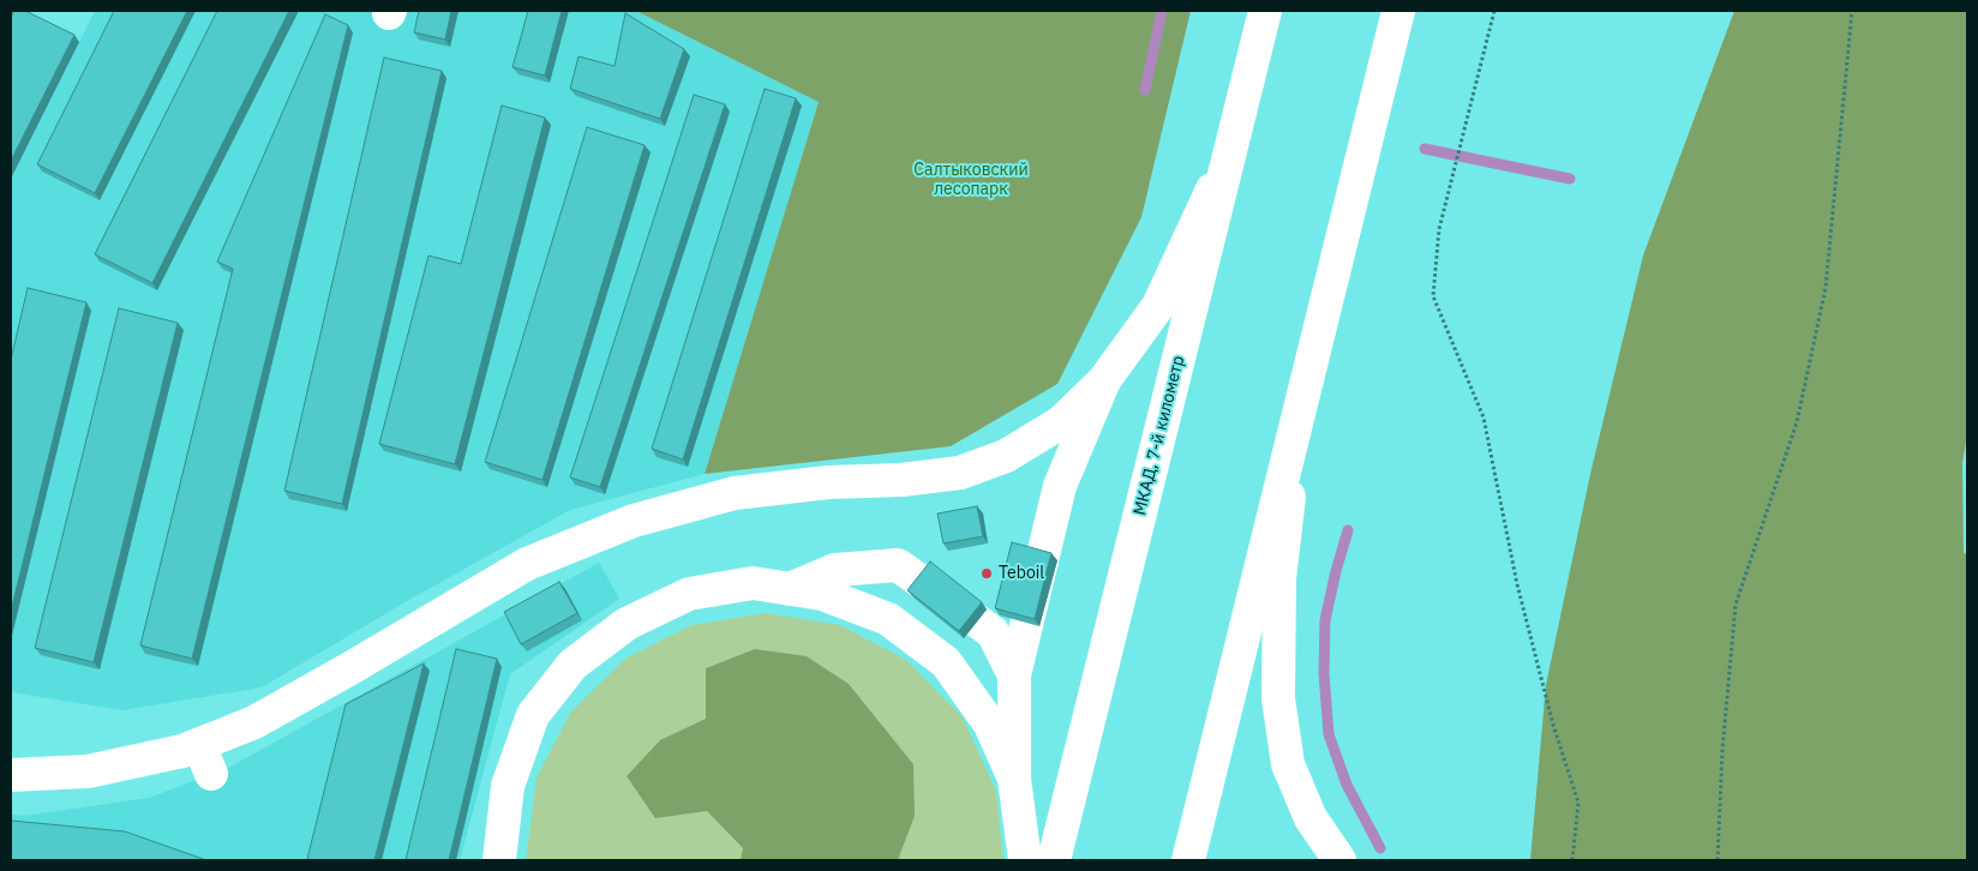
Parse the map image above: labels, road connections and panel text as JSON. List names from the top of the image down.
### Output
{
  "streets": {
    "main road": ["МКАД, 7-й километр"]
  },
  "parks": ["Салтыковский лесопарк"],
  "places": ["Teboil"]
}
